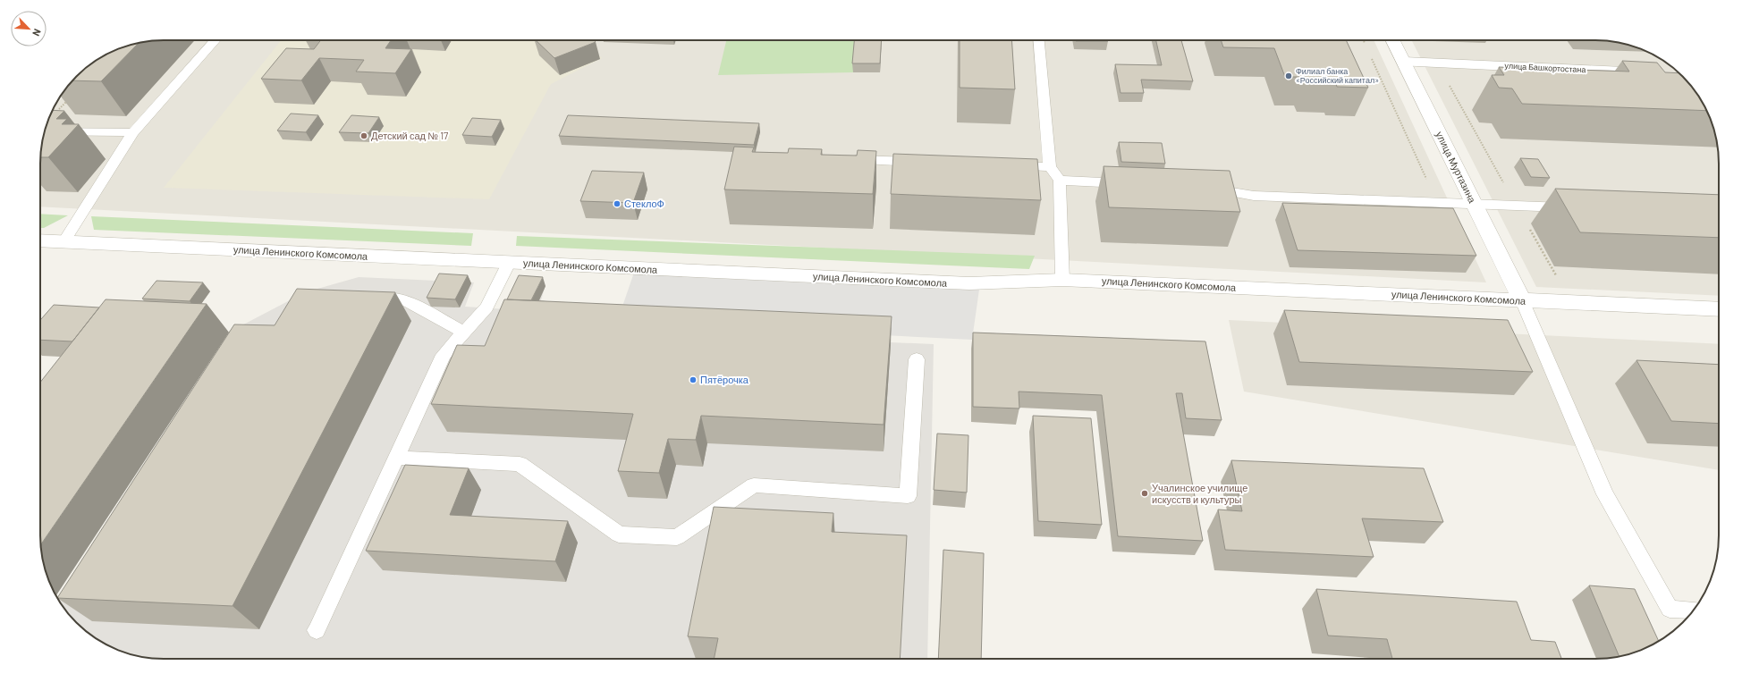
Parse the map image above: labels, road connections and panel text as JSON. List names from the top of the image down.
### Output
{
  "streets": {
    "street": ["улица Башкортостана", "улица Муртазина", "улица Ленинского Комсомола"]
  },
  "crossings": [
    ["улица Башкортостана", "улица Муртазина"],
    ["улица Муртазина", "улица Ленинского Комсомола"]
  ],
  "places": [
    "Филиал банка «Российский капитал»",
    "Детский сад № 17",
    "СтеклоФ",
    "Пятёрочка",
    "Учалинское училище искусств и культуры"
  ],
  "north": "bottom right"
}
